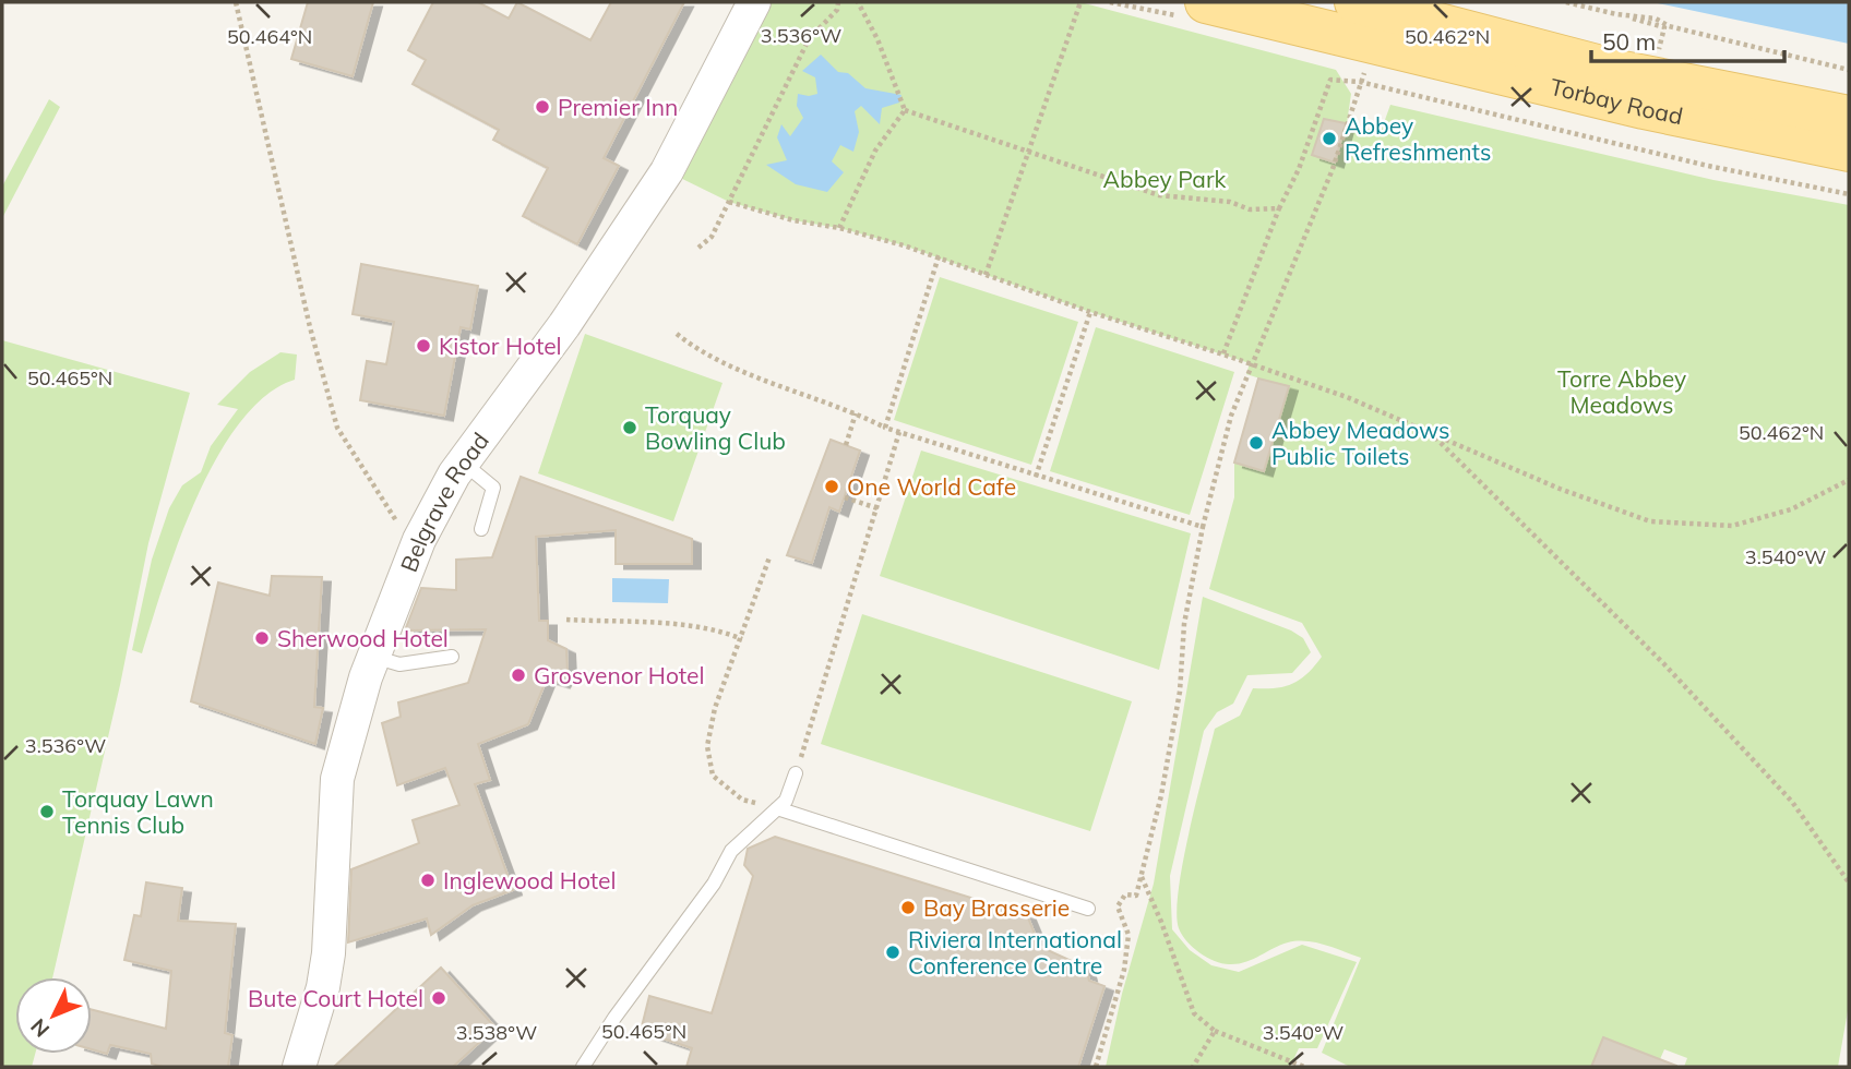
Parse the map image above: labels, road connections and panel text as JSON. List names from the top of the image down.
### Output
{
  "streets": {
    "main road": ["Torbay Road"],
    "street": ["Belgrave Road"]
  },
  "parks": ["Abbey Park", "Torre Abbey Meadows"],
  "places": [
    "Premier Inn",
    "Abbey Refreshments",
    "Kistor Hotel",
    "Torquay Bowling Club",
    "Abbey Meadows Public Toilets",
    "One World Cafe",
    "Sherwood Hotel",
    "Grosvenor Hotel",
    "Torquay Lawn Tennis Club",
    "Inglewood Hotel",
    "Bay Brasserie",
    "Riviera International Conference Centre",
    "Bute Court Hotel"
  ],
  "scale_bar": "50 m",
  "north": "bottom left",
  "coordinates": [
    "3.536°W",
    "50.464°N",
    "50.462°N",
    "50.465°N",
    "3.540°W",
    "3.538°W"
  ]
}
